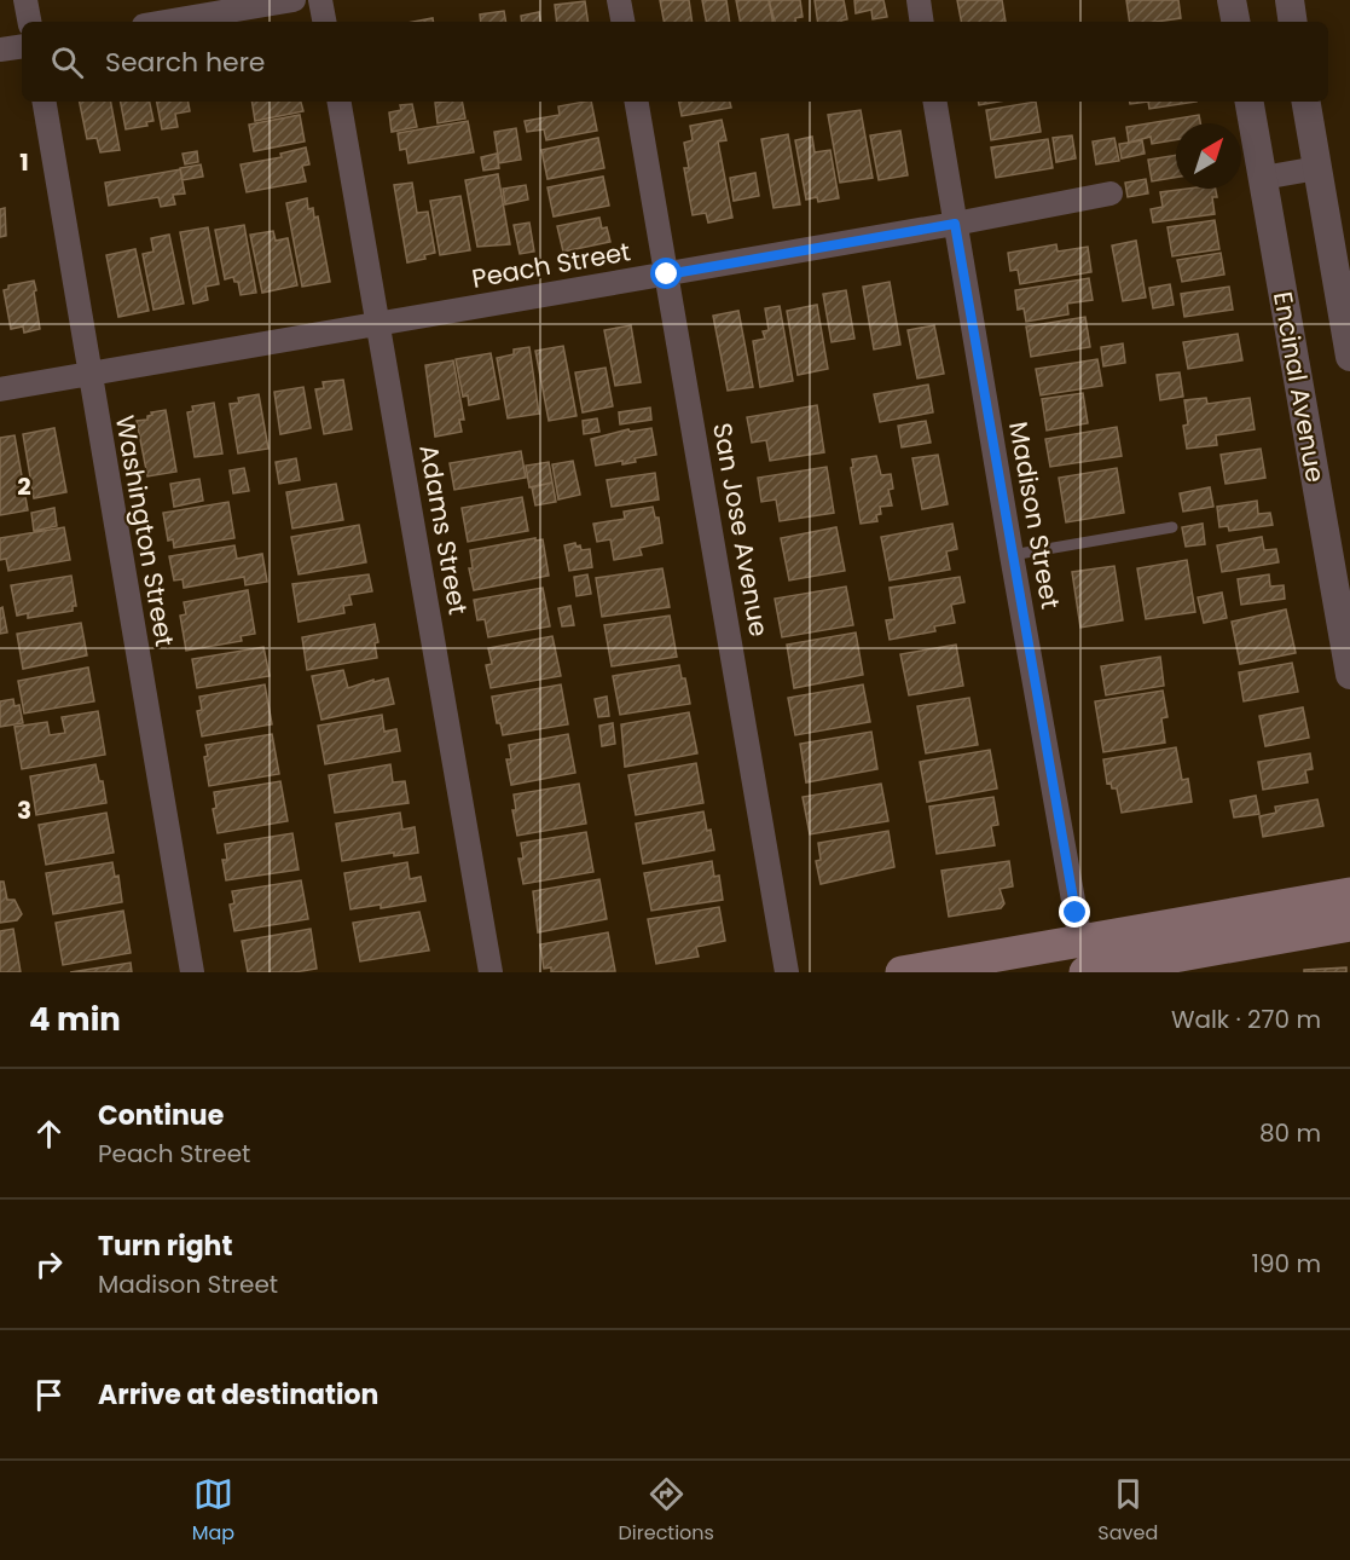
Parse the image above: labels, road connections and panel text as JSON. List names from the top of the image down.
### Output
{
  "streets": {
    "street": [
      "Peach Street",
      "Encinal Avenue",
      "Madison Street",
      "Adams Street",
      "San Jose Avenue",
      "Washington Street"
    ]
  },
  "crossings": [
    ["Peach Street", "Madison Street"],
    ["Peach Street", "Adams Street"],
    ["Peach Street", "San Jose Avenue"],
    ["Peach Street", "Washington Street"]
  ],
  "north": "top right",
  "page": {
    "search": "Search here",
    "heading": ["4 min", "Walk · 270 m"],
    "list": [
      ["Continue", "Peach Street", "80 m"],
      ["Turn right", "Madison Street", "190 m"],
      "Arrive at destination"
    ],
    "nav": ["Map", "Directions", "Saved"]
  },
  "grid": {
    "rows": ["1", "2", "3"]
  }
}
